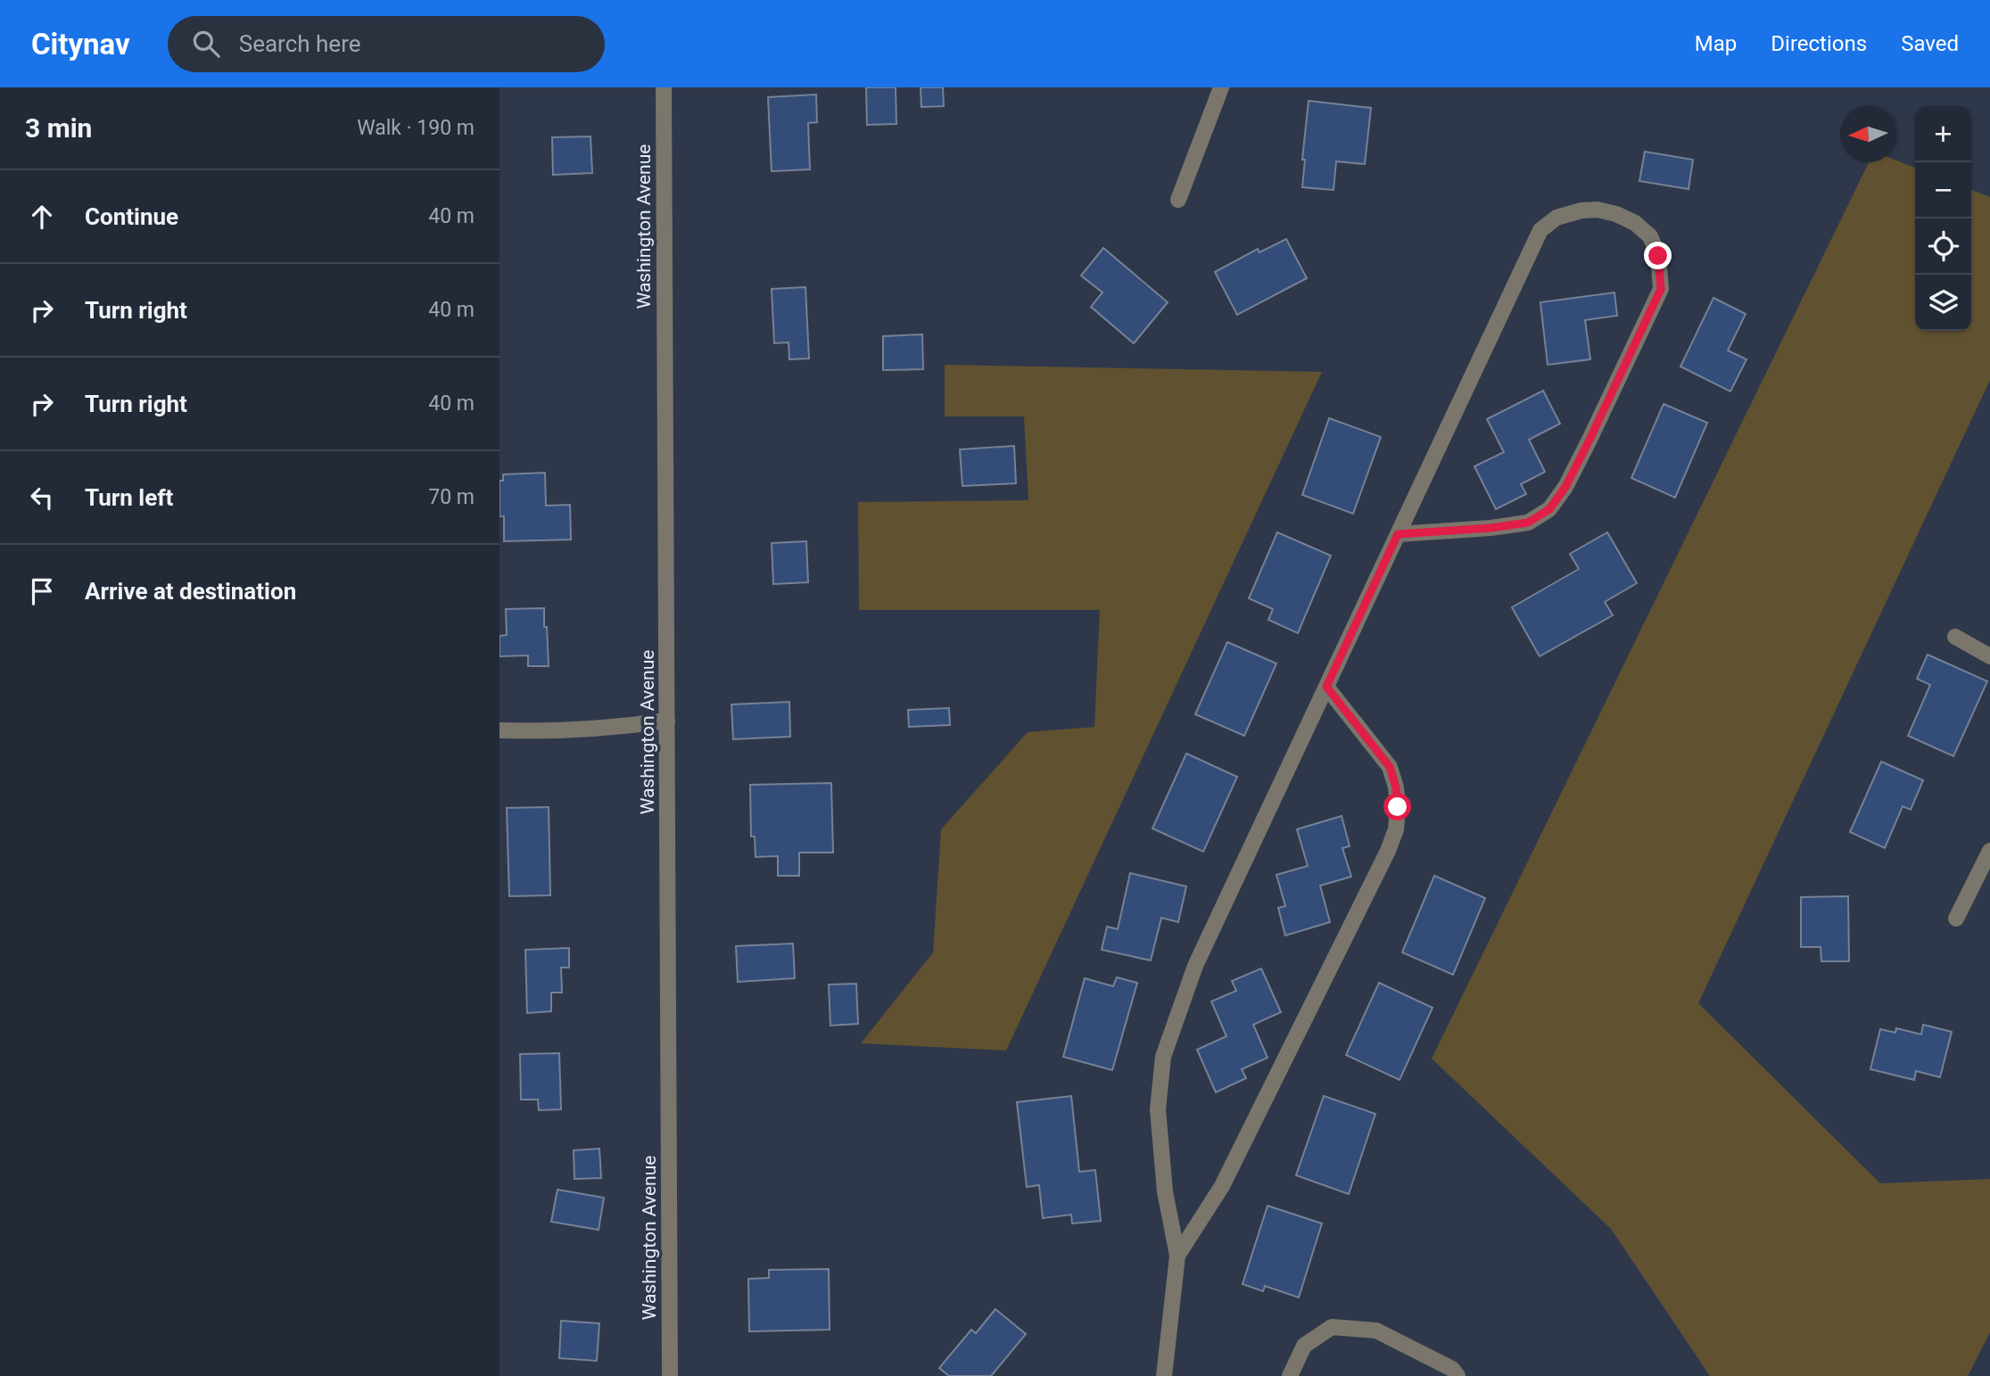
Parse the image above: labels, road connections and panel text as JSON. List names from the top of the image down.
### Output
{
  "streets": {
    "street": ["Washington Avenue"]
  },
  "north": "left",
  "page": {
    "header": "Citynav",
    "search": "Search here",
    "nav": ["Map", "Directions", "Saved"],
    "heading": ["3 min", "Walk · 190 m"],
    "map_buttons": ["+", "−"],
    "list": [
      ["Continue", "40 m"],
      ["Turn right", "40 m"],
      ["Turn right", "40 m"],
      ["Turn left", "70 m"],
      "Arrive at destination"
    ]
  }
}
